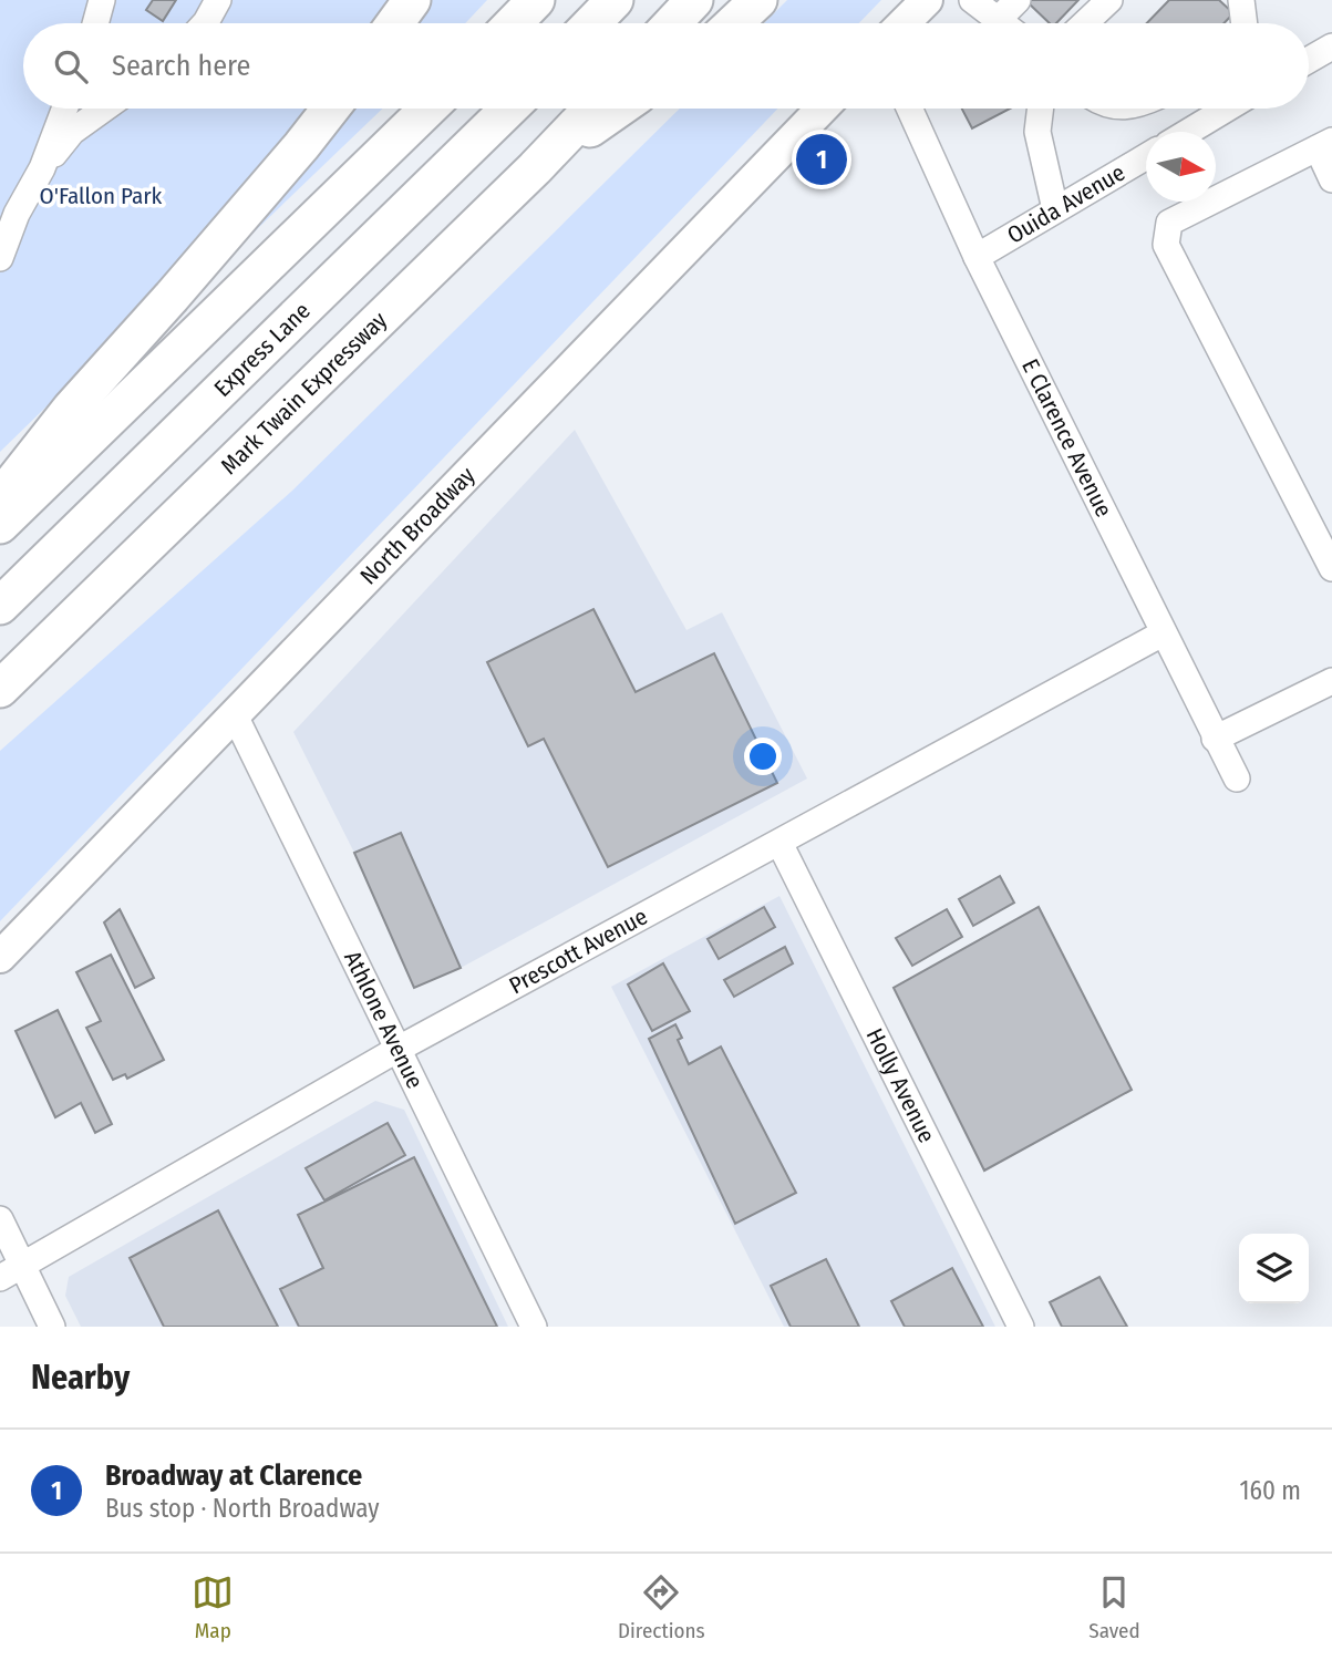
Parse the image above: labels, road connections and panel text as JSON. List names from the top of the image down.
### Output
{
  "streets": {
    "highway": ["Express Lane", "Mark Twain Expressway"],
    "main road": ["North Broadway"],
    "street": [
      "Ouida Avenue",
      "E Clarence Avenue",
      "Prescott Avenue",
      "Athlone Avenue",
      "Holly Avenue"
    ]
  },
  "crossings": [
    ["Ouida Avenue", "E Clarence Avenue"],
    ["E Clarence Avenue", "Prescott Avenue"],
    ["North Broadway", "Athlone Avenue"],
    ["Prescott Avenue", "Athlone Avenue"],
    ["Prescott Avenue", "Holly Avenue"]
  ],
  "parks": ["O'Fallon Park"],
  "north": "right",
  "page": {
    "search": "Search here",
    "pins": "1",
    "heading": "Nearby",
    "list": [
      {
        "mark": "1",
        "name": "Broadway at Clarence",
        "note": "Bus stop · North Broadway",
        "value": "160 m"
      }
    ],
    "nav": ["Map", "Directions", "Saved"]
  }
}
